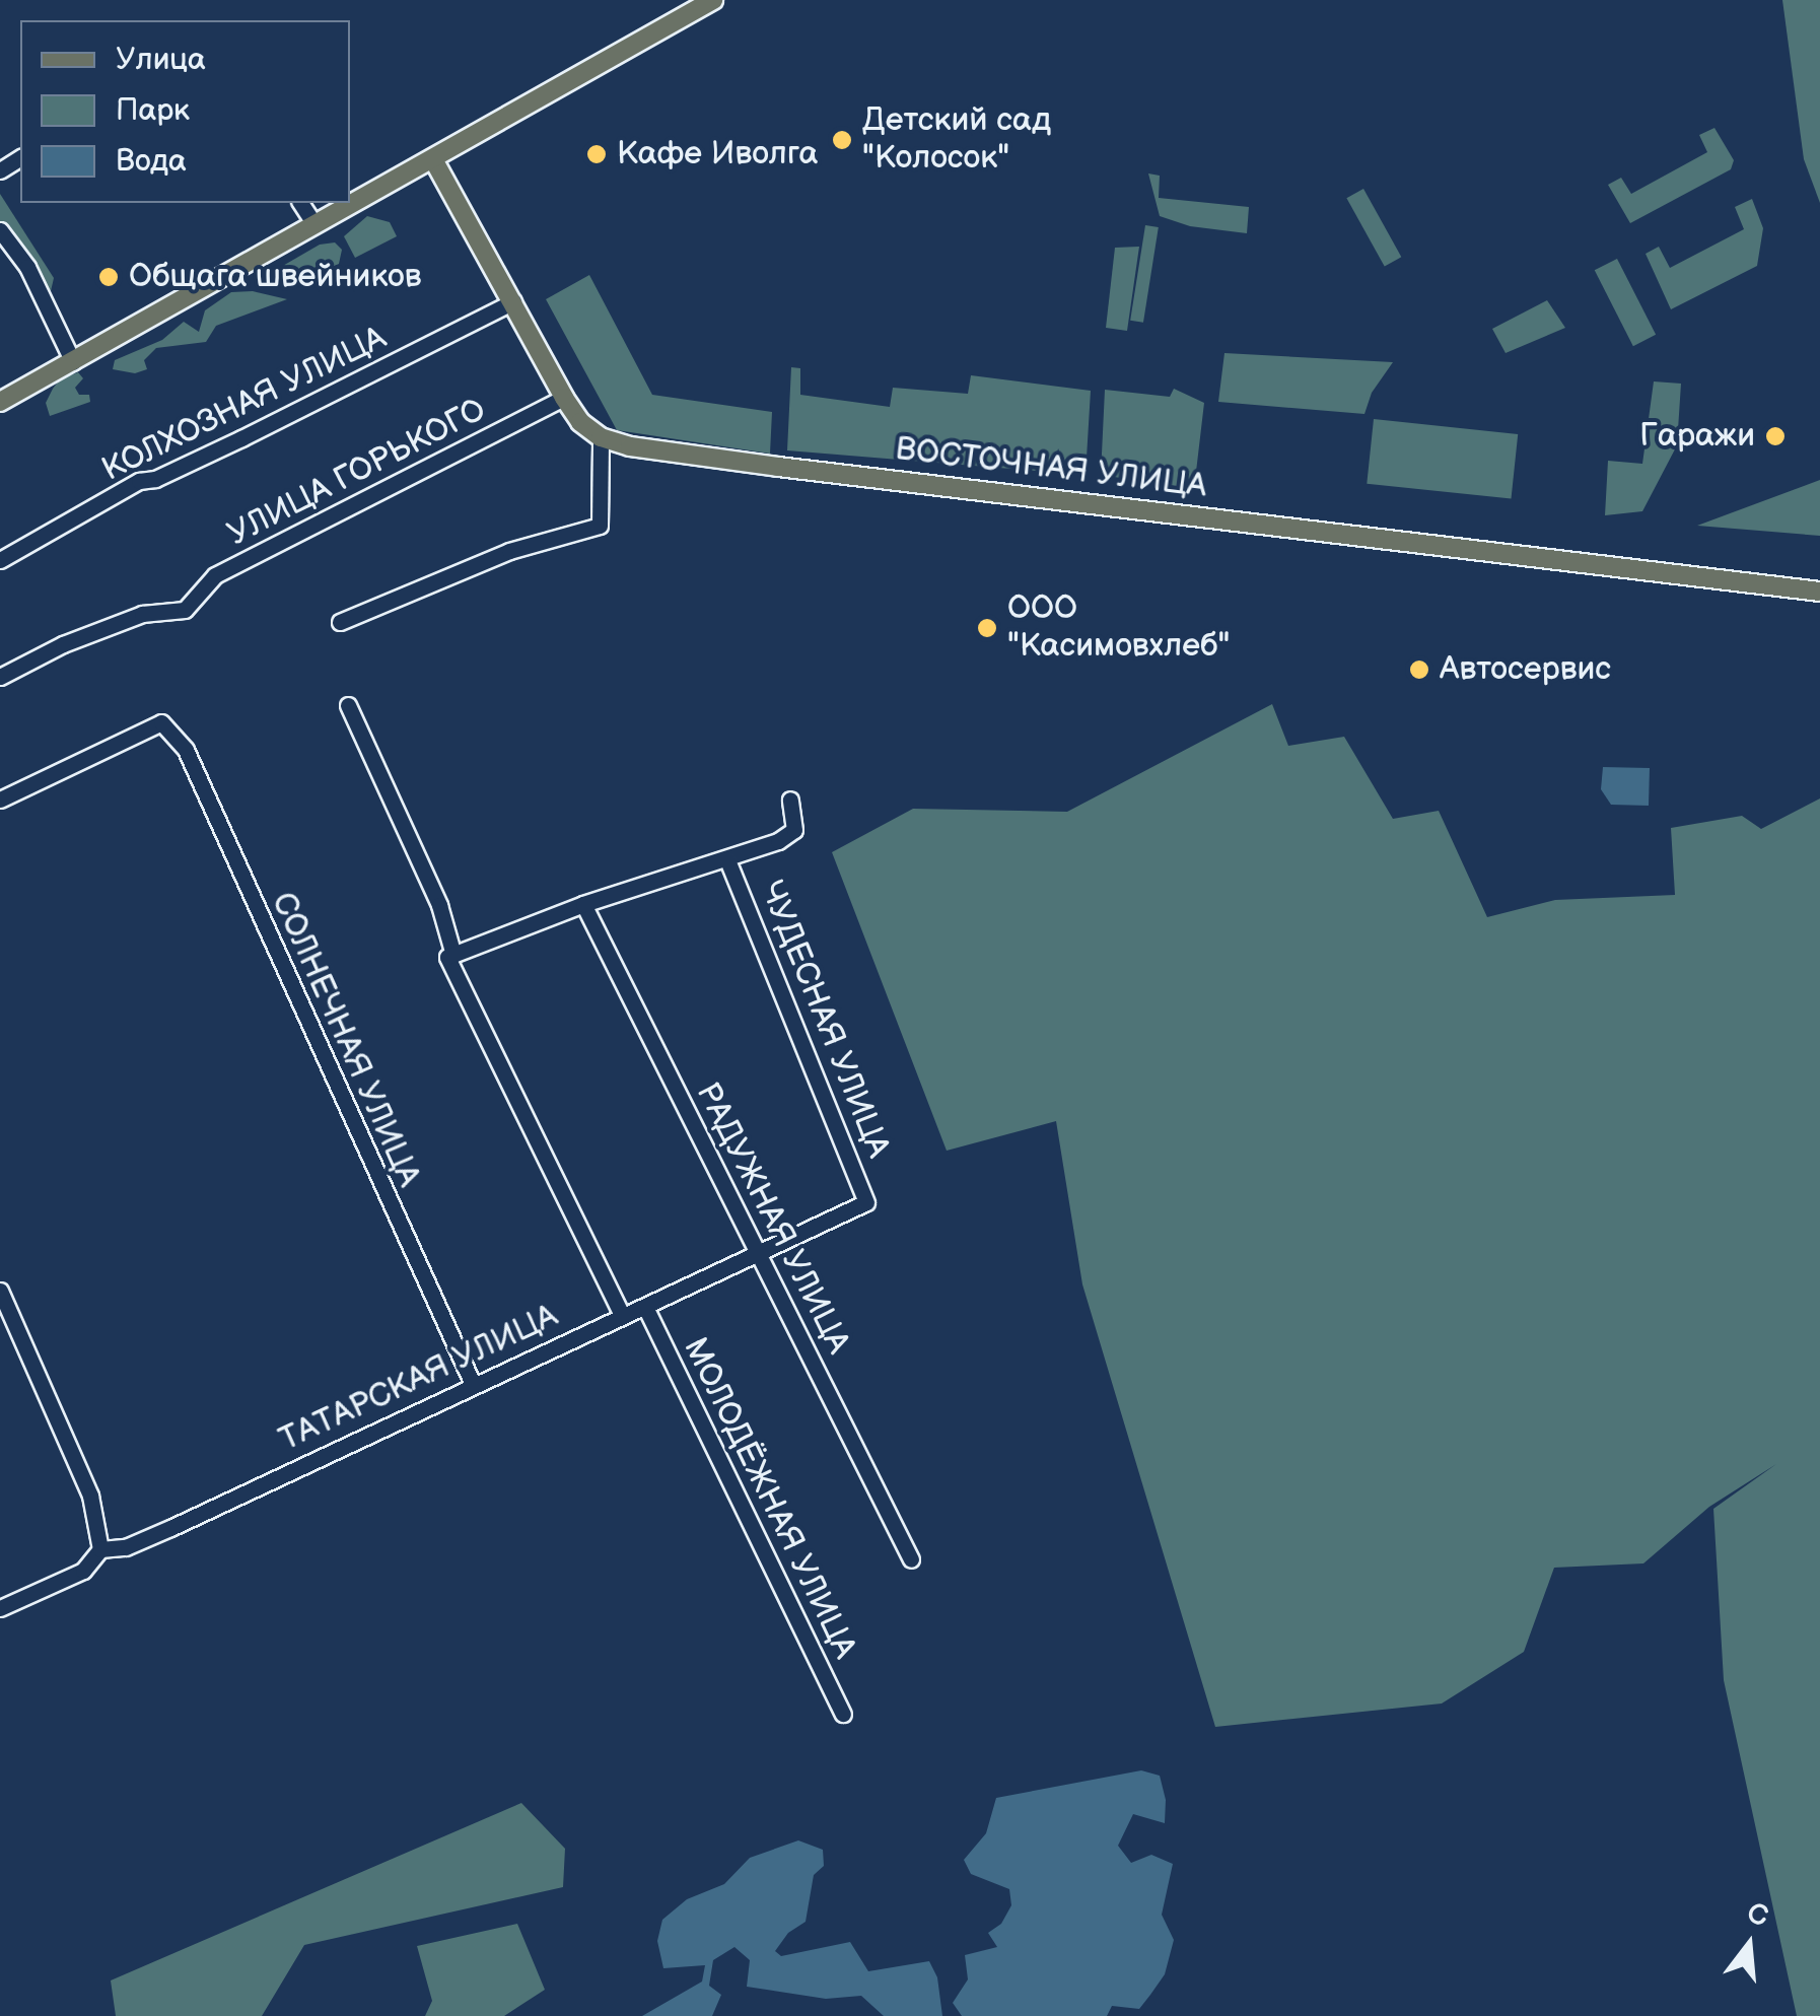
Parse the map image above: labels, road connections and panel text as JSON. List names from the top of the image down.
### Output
{
  "streets": {
    "main road": ["ВОСТОЧНАЯ УЛИЦА"],
    "street": [
      "КОЛХОЗНАЯ УЛИЦА",
      "УЛИЦА ГОРЬКОГО",
      "ЧУДЕСНАЯ УЛИЦА",
      "СОЛНЕЧНАЯ УЛИЦА",
      "РАДУЖНАЯ УЛИЦА",
      "ТАТАРСКАЯ УЛИЦА",
      "МОЛОДЁЖНАЯ УЛИЦА"
    ]
  },
  "crossings": [
    ["ЧУДЕСНАЯ УЛИЦА", "ТАТАРСКАЯ УЛИЦА"],
    ["СОЛНЕЧНАЯ УЛИЦА", "ТАТАРСКАЯ УЛИЦА"],
    ["РАДУЖНАЯ УЛИЦА", "ТАТАРСКАЯ УЛИЦА"],
    ["ТАТАРСКАЯ УЛИЦА", "МОЛОДЁЖНАЯ УЛИЦА"]
  ],
  "places": [
    "Детский сад \"Колосок\"",
    "Кафе Иволга",
    "Общага швейников",
    "Гаражи",
    "ООО \"Касимовхлеб\"",
    "Автосервис"
  ],
  "legend": ["Улица", "Парк", "Вода"],
  "north": "top"
}
